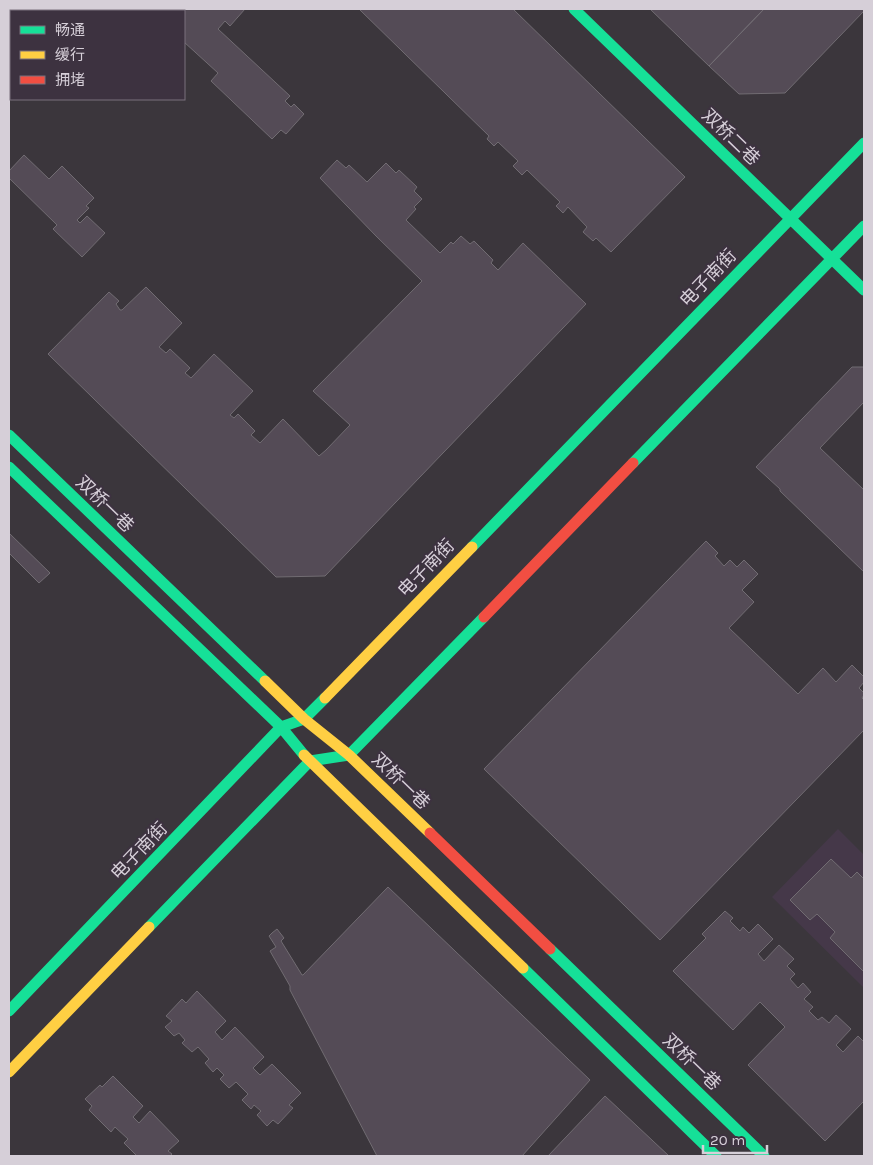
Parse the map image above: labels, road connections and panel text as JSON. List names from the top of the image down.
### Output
{
  "streets": {
    "street": ["双桥二巷", "电子南街", "双桥一巷"]
  },
  "crossings": [
    ["双桥二巷", "电子南街"],
    ["电子南街", "双桥一巷"]
  ],
  "legend": ["畅通", "缓行", "拥堵"],
  "scale_bar": "20 m"
}
